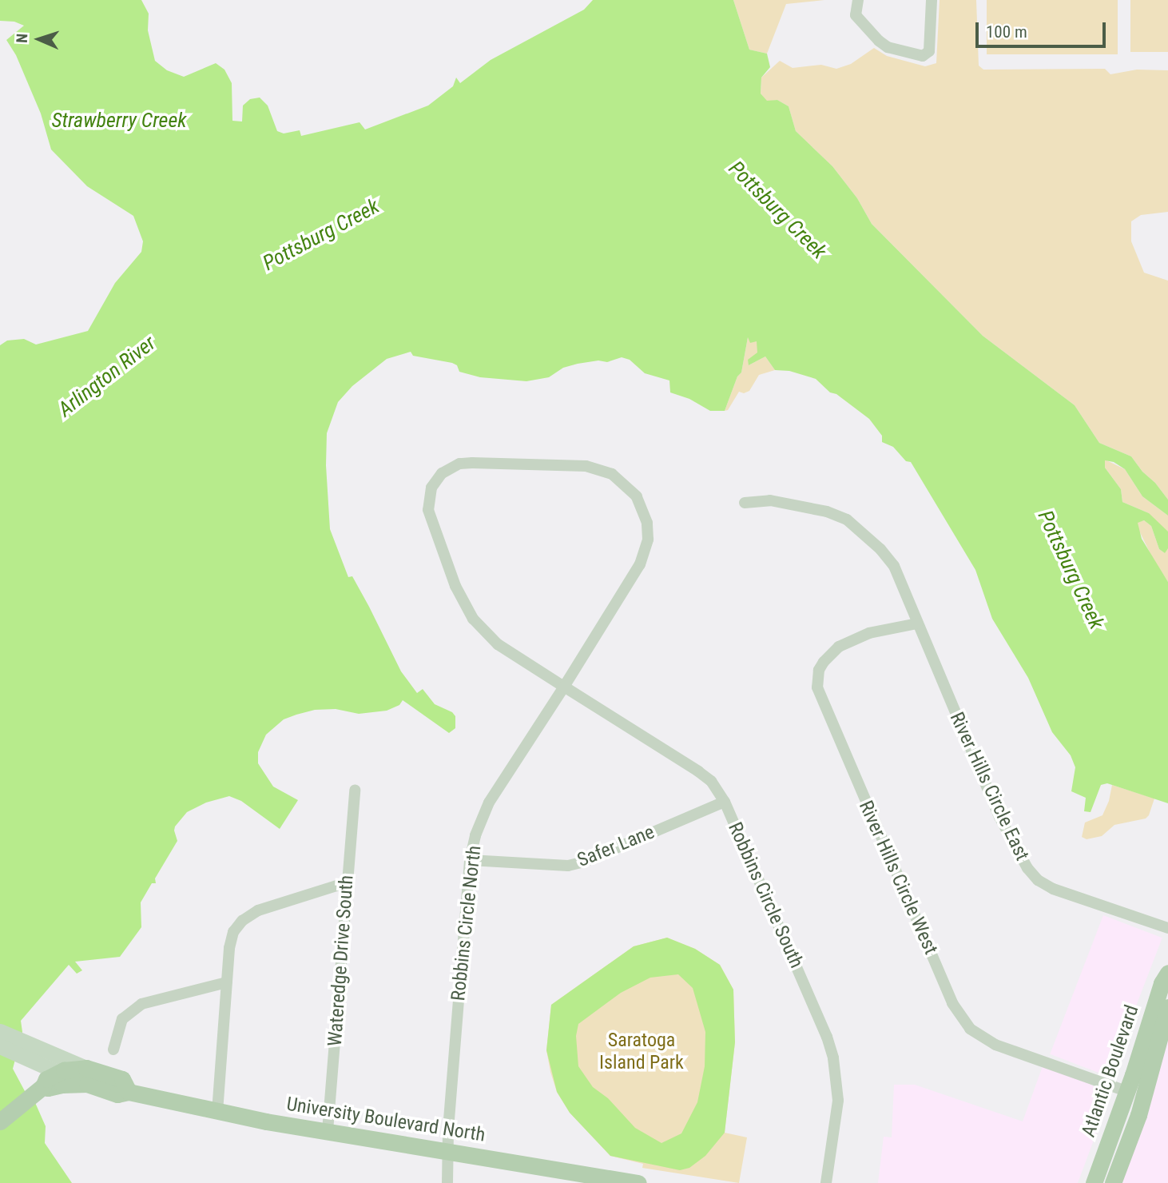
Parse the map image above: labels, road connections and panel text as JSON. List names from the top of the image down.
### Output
{
  "streets": {
    "main road": ["Atlantic Boulevard", "University Boulevard North"],
    "street": [
      "River Hills Circle East",
      "Safer Lane",
      "River Hills Circle West",
      "Robbins Circle South",
      "Robbins Circle North",
      "Wateredge Drive South"
    ]
  },
  "crossings": [
    ["River Hills Circle East", "River Hills Circle West"],
    ["Safer Lane", "Robbins Circle South"],
    ["Safer Lane", "Robbins Circle North"],
    ["River Hills Circle West", "Atlantic Boulevard"],
    ["Robbins Circle South", "Robbins Circle North"],
    ["Robbins Circle North", "University Boulevard North"],
    ["Wateredge Drive South", "University Boulevard North"]
  ],
  "water": ["Strawberry Creek", "Pottsburg Creek", "Arlington River"],
  "parks": ["Saratoga Island Park"],
  "scale_bar": "100 m",
  "north": "left"
}
